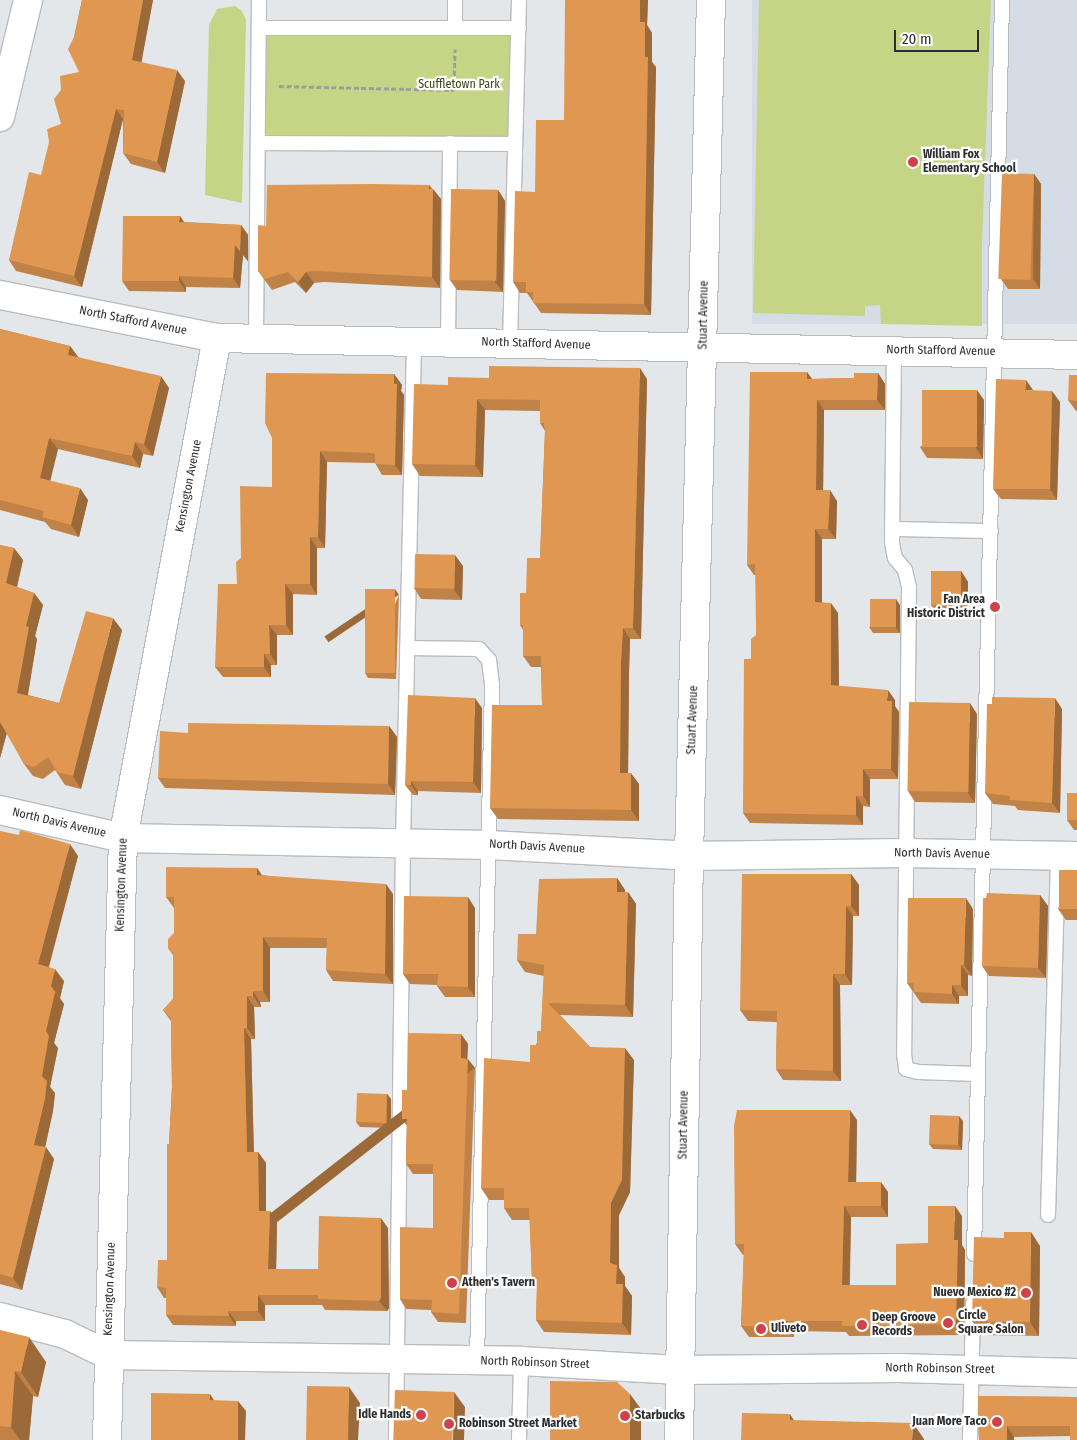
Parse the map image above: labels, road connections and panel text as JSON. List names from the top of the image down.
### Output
{
  "streets": {
    "street": [
      "Stuart Avenue",
      "North Stafford Avenue",
      "Kensington Avenue",
      "North Davis Avenue",
      "North Robinson Street"
    ]
  },
  "crossings": [
    ["Stuart Avenue", "North Stafford Avenue"],
    ["Stuart Avenue", "North Davis Avenue"],
    ["Stuart Avenue", "North Robinson Street"],
    ["North Stafford Avenue", "Kensington Avenue"],
    ["Kensington Avenue", "North Davis Avenue"],
    ["Kensington Avenue", "North Robinson Street"]
  ],
  "parks": ["Scuffletown Park"],
  "places": [
    "William Fox Elementary School",
    "Fan Area Historic District",
    "Athen's Tavern",
    "Nuevo Mexico #2",
    "Circle Square Salon",
    "Deep Groove Records",
    "Uliveto",
    "Idle Hands",
    "Starbucks",
    "Juan More Taco",
    "Robinson Street Market"
  ],
  "scale_bar": "20 m"
}
